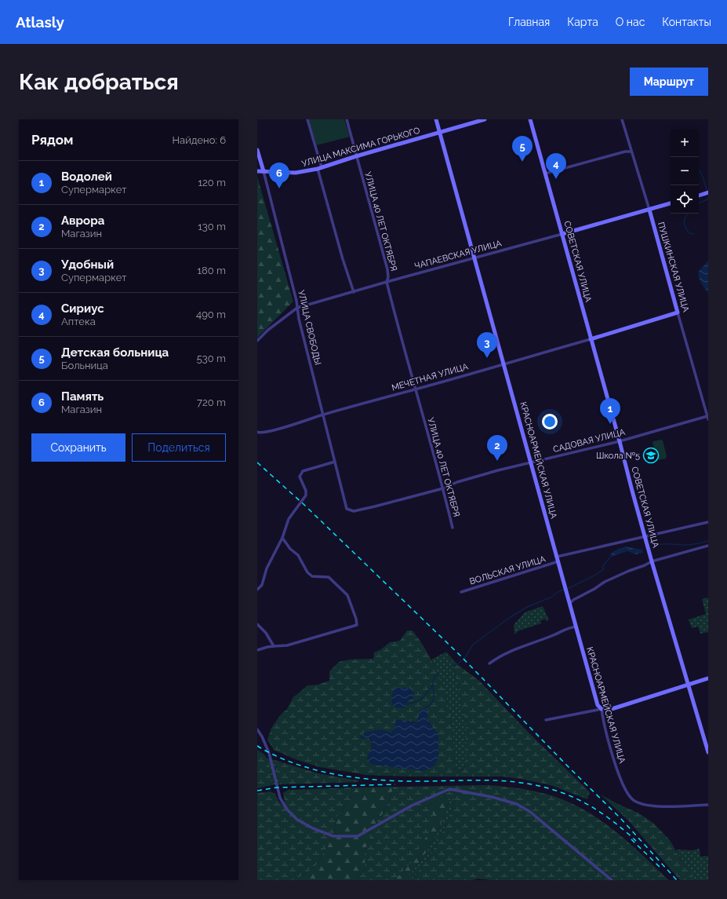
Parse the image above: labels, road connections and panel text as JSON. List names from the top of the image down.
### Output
{
  "streets": {
    "street": [
      "УЛИЦА МАКСИМА ГОРЬКОГО",
      "УЛИЦА 40 ЛЕТ ОКТЯБРЯ",
      "ЧАПАЕВСКАЯ УЛИЦА",
      "СОВЕТСКАЯ УЛИЦА",
      "ПУШКИНСКАЯ УЛИЦА",
      "УЛИЦА СВОБОДЫ",
      "МЕЧЕТНАЯ УЛИЦА",
      "САДОВАЯ УЛИЦА",
      "КРАСНОАРМЕЙСКАЯ УЛИЦА",
      "ВОЛЬСКАЯ УЛИЦА"
    ]
  },
  "crossings": [
    ["УЛИЦА МАКСИМА ГОРЬКОГО", "УЛИЦА 40 ЛЕТ ОКТЯБРЯ"],
    ["УЛИЦА МАКСИМА ГОРЬКОГО", "УЛИЦА СВОБОДЫ"],
    ["УЛИЦА МАКСИМА ГОРЬКОГО", "КРАСНОАРМЕЙСКАЯ УЛИЦА"],
    ["УЛИЦА 40 ЛЕТ ОКТЯБРЯ", "ЧАПАЕВСКАЯ УЛИЦА"],
    ["УЛИЦА 40 ЛЕТ ОКТЯБРЯ", "МЕЧЕТНАЯ УЛИЦА"],
    ["УЛИЦА 40 ЛЕТ ОКТЯБРЯ", "САДОВАЯ УЛИЦА"],
    ["ЧАПАЕВСКАЯ УЛИЦА", "СОВЕТСКАЯ УЛИЦА"],
    ["ЧАПАЕВСКАЯ УЛИЦА", "ПУШКИНСКАЯ УЛИЦА"],
    ["ЧАПАЕВСКАЯ УЛИЦА", "УЛИЦА СВОБОДЫ"],
    ["ЧАПАЕВСКАЯ УЛИЦА", "КРАСНОАРМЕЙСКАЯ УЛИЦА"],
    ["СОВЕТСКАЯ УЛИЦА", "МЕЧЕТНАЯ УЛИЦА"],
    ["СОВЕТСКАЯ УЛИЦА", "САДОВАЯ УЛИЦА"],
    ["СОВЕТСКАЯ УЛИЦА", "ВОЛЬСКАЯ УЛИЦА"],
    ["ПУШКИНСКАЯ УЛИЦА", "МЕЧЕТНАЯ УЛИЦА"],
    ["ПУШКИНСКАЯ УЛИЦА", "САДОВАЯ УЛИЦА"],
    ["УЛИЦА СВОБОДЫ", "МЕЧЕТНАЯ УЛИЦА"],
    ["УЛИЦА СВОБОДЫ", "САДОВАЯ УЛИЦА"],
    ["МЕЧЕТНАЯ УЛИЦА", "КРАСНОАРМЕЙСКАЯ УЛИЦА"],
    ["САДОВАЯ УЛИЦА", "КРАСНОАРМЕЙСКАЯ УЛИЦА"],
    ["КРАСНОАРМЕЙСКАЯ УЛИЦА", "ВОЛЬСКАЯ УЛИЦА"]
  ],
  "places": {
    "school or university": ["Школа №5"]
  },
  "page": {
    "header": "Atlasly",
    "nav": [
      "Главная",
      "Карта",
      "О нас",
      "Контакты"
    ],
    "buttons": [
      "Маршрут",
      ["Сохранить", "Поделиться"]
    ],
    "title": "Как добраться",
    "heading": ["Рядом", "Найдено: 6"],
    "map_buttons": ["+", "−"],
    "pins": [
      "5",
      "4",
      "6",
      "3",
      "1",
      "2"
    ],
    "list": [
      {
        "mark": "1",
        "name": "Водолей",
        "note": "Супермаркет",
        "value": "120 m"
      },
      {
        "mark": "2",
        "name": "Аврора",
        "note": "Магазин",
        "value": "130 m"
      },
      {
        "mark": "3",
        "name": "Удобный",
        "note": "Супермаркет",
        "value": "180 m"
      },
      {
        "mark": "4",
        "name": "Сириус",
        "note": "Аптека",
        "value": "490 m"
      },
      {
        "mark": "5",
        "name": "Детская больница",
        "note": "Больница",
        "value": "530 m"
      },
      {
        "mark": "6",
        "name": "Память",
        "note": "Магазин",
        "value": "720 m"
      }
    ]
  }
}
